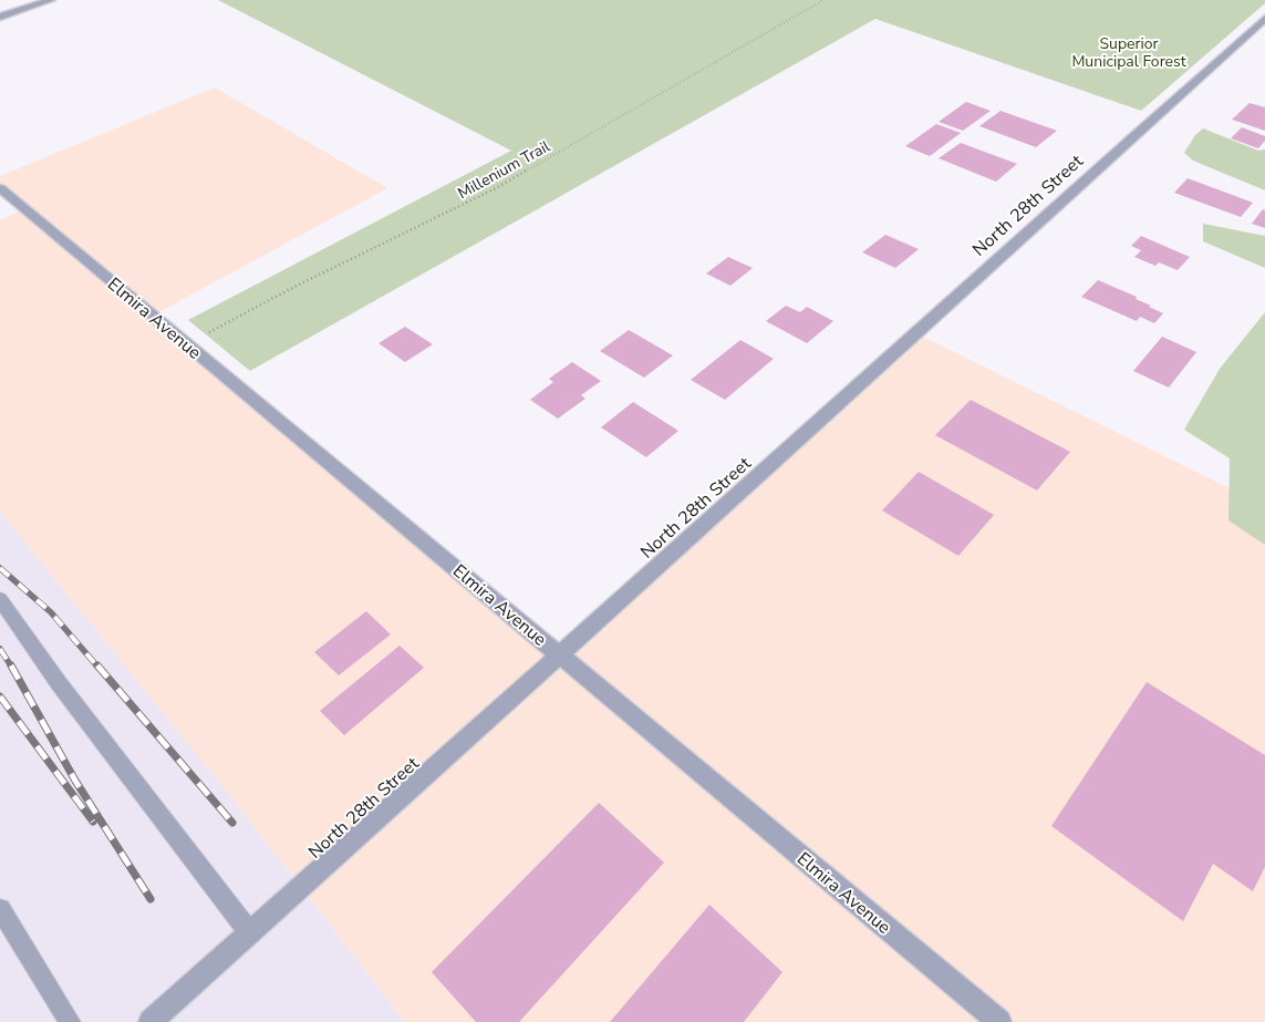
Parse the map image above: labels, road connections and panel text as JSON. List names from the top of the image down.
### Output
{
  "streets": {
    "street": ["North 28th Street", "Elmira Avenue"],
    "path": ["Millenium Trail"]
  },
  "crossings": [
    ["Millenium Trail", "Elmira Avenue"],
    ["North 28th Street", "Elmira Avenue"]
  ],
  "parks": ["Superior Municipal Forest"]
}
